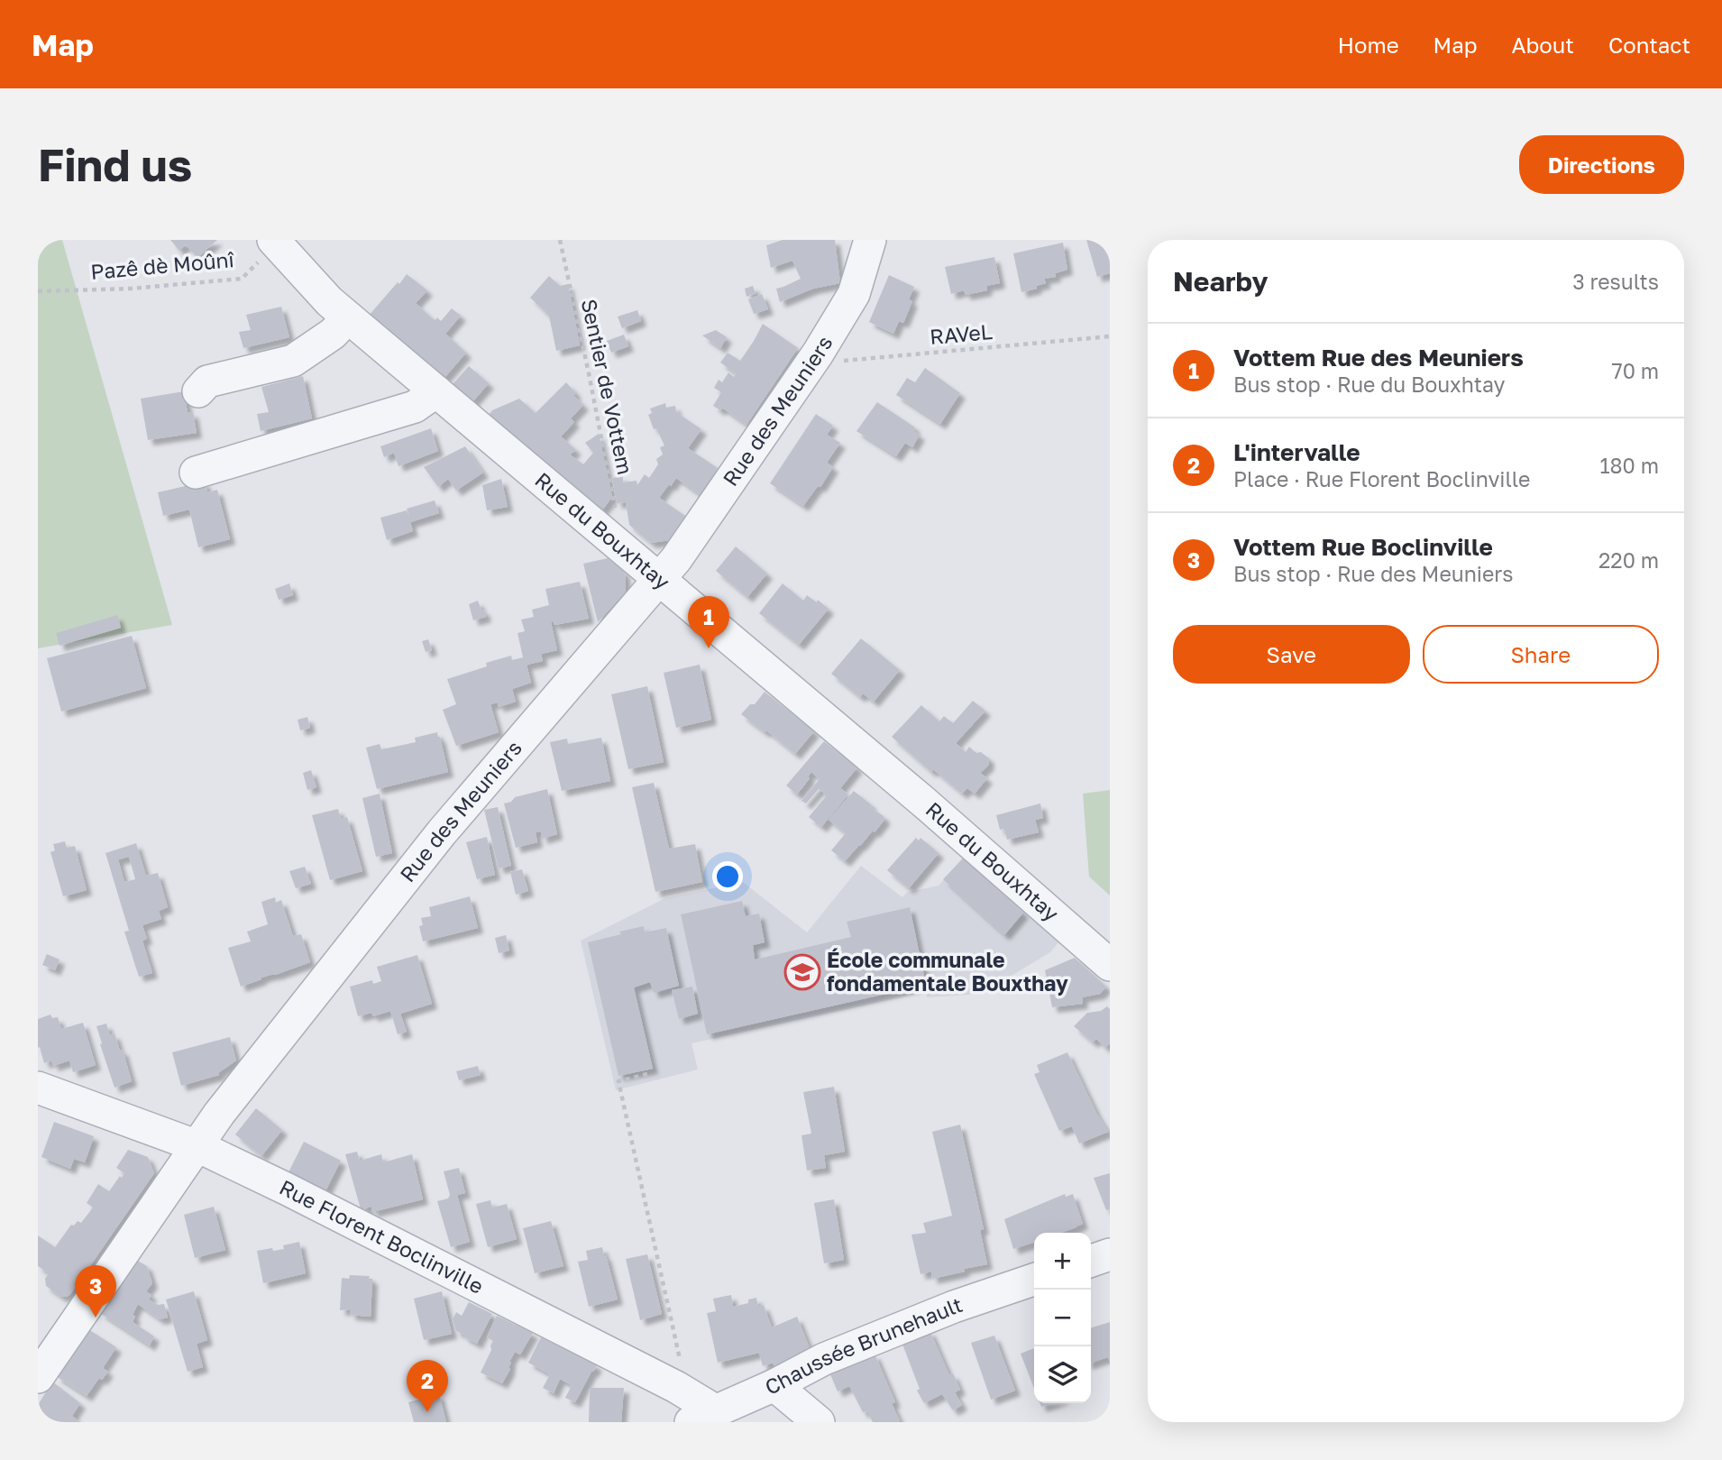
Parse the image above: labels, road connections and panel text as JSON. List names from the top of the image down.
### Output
{
  "streets": {
    "street": [
      "Rue des Meuniers",
      "Rue du Bouxhtay",
      "Rue Florent Boclinville",
      "Chaussée Brunehault"
    ],
    "path": ["Pazê dè Moûnî", "RAVeL", "Sentier de Vottem"]
  },
  "crossings": [
    ["Pazê dè Moûnî", "Rue du Bouxhtay"],
    ["RAVeL", "Rue des Meuniers"],
    ["Sentier de Vottem", "Rue du Bouxhtay"],
    ["Rue des Meuniers", "Rue du Bouxhtay"],
    ["Rue des Meuniers", "Rue Florent Boclinville"],
    ["Rue Florent Boclinville", "Chaussée Brunehault"]
  ],
  "places": {
    "school or university": ["École communale fondamentale Bouxthay"]
  },
  "page": {
    "header": "Map",
    "nav": [
      "Home",
      "Map",
      "About",
      "Contact"
    ],
    "buttons": [
      "Directions",
      ["Save", "Share"]
    ],
    "title": "Find us",
    "heading": ["Nearby", "3 results"],
    "list": [
      {
        "mark": "1",
        "name": "Vottem Rue des Meuniers",
        "note": "Bus stop · Rue du Bouxhtay",
        "value": "70 m"
      },
      {
        "mark": "2",
        "name": "L'intervalle",
        "note": "Place · Rue Florent Boclinville",
        "value": "180 m"
      },
      {
        "mark": "3",
        "name": "Vottem Rue Boclinville",
        "note": "Bus stop · Rue des Meuniers",
        "value": "220 m"
      }
    ],
    "pins": ["1", "3", "2"],
    "map_buttons": ["+", "−"]
  }
}
